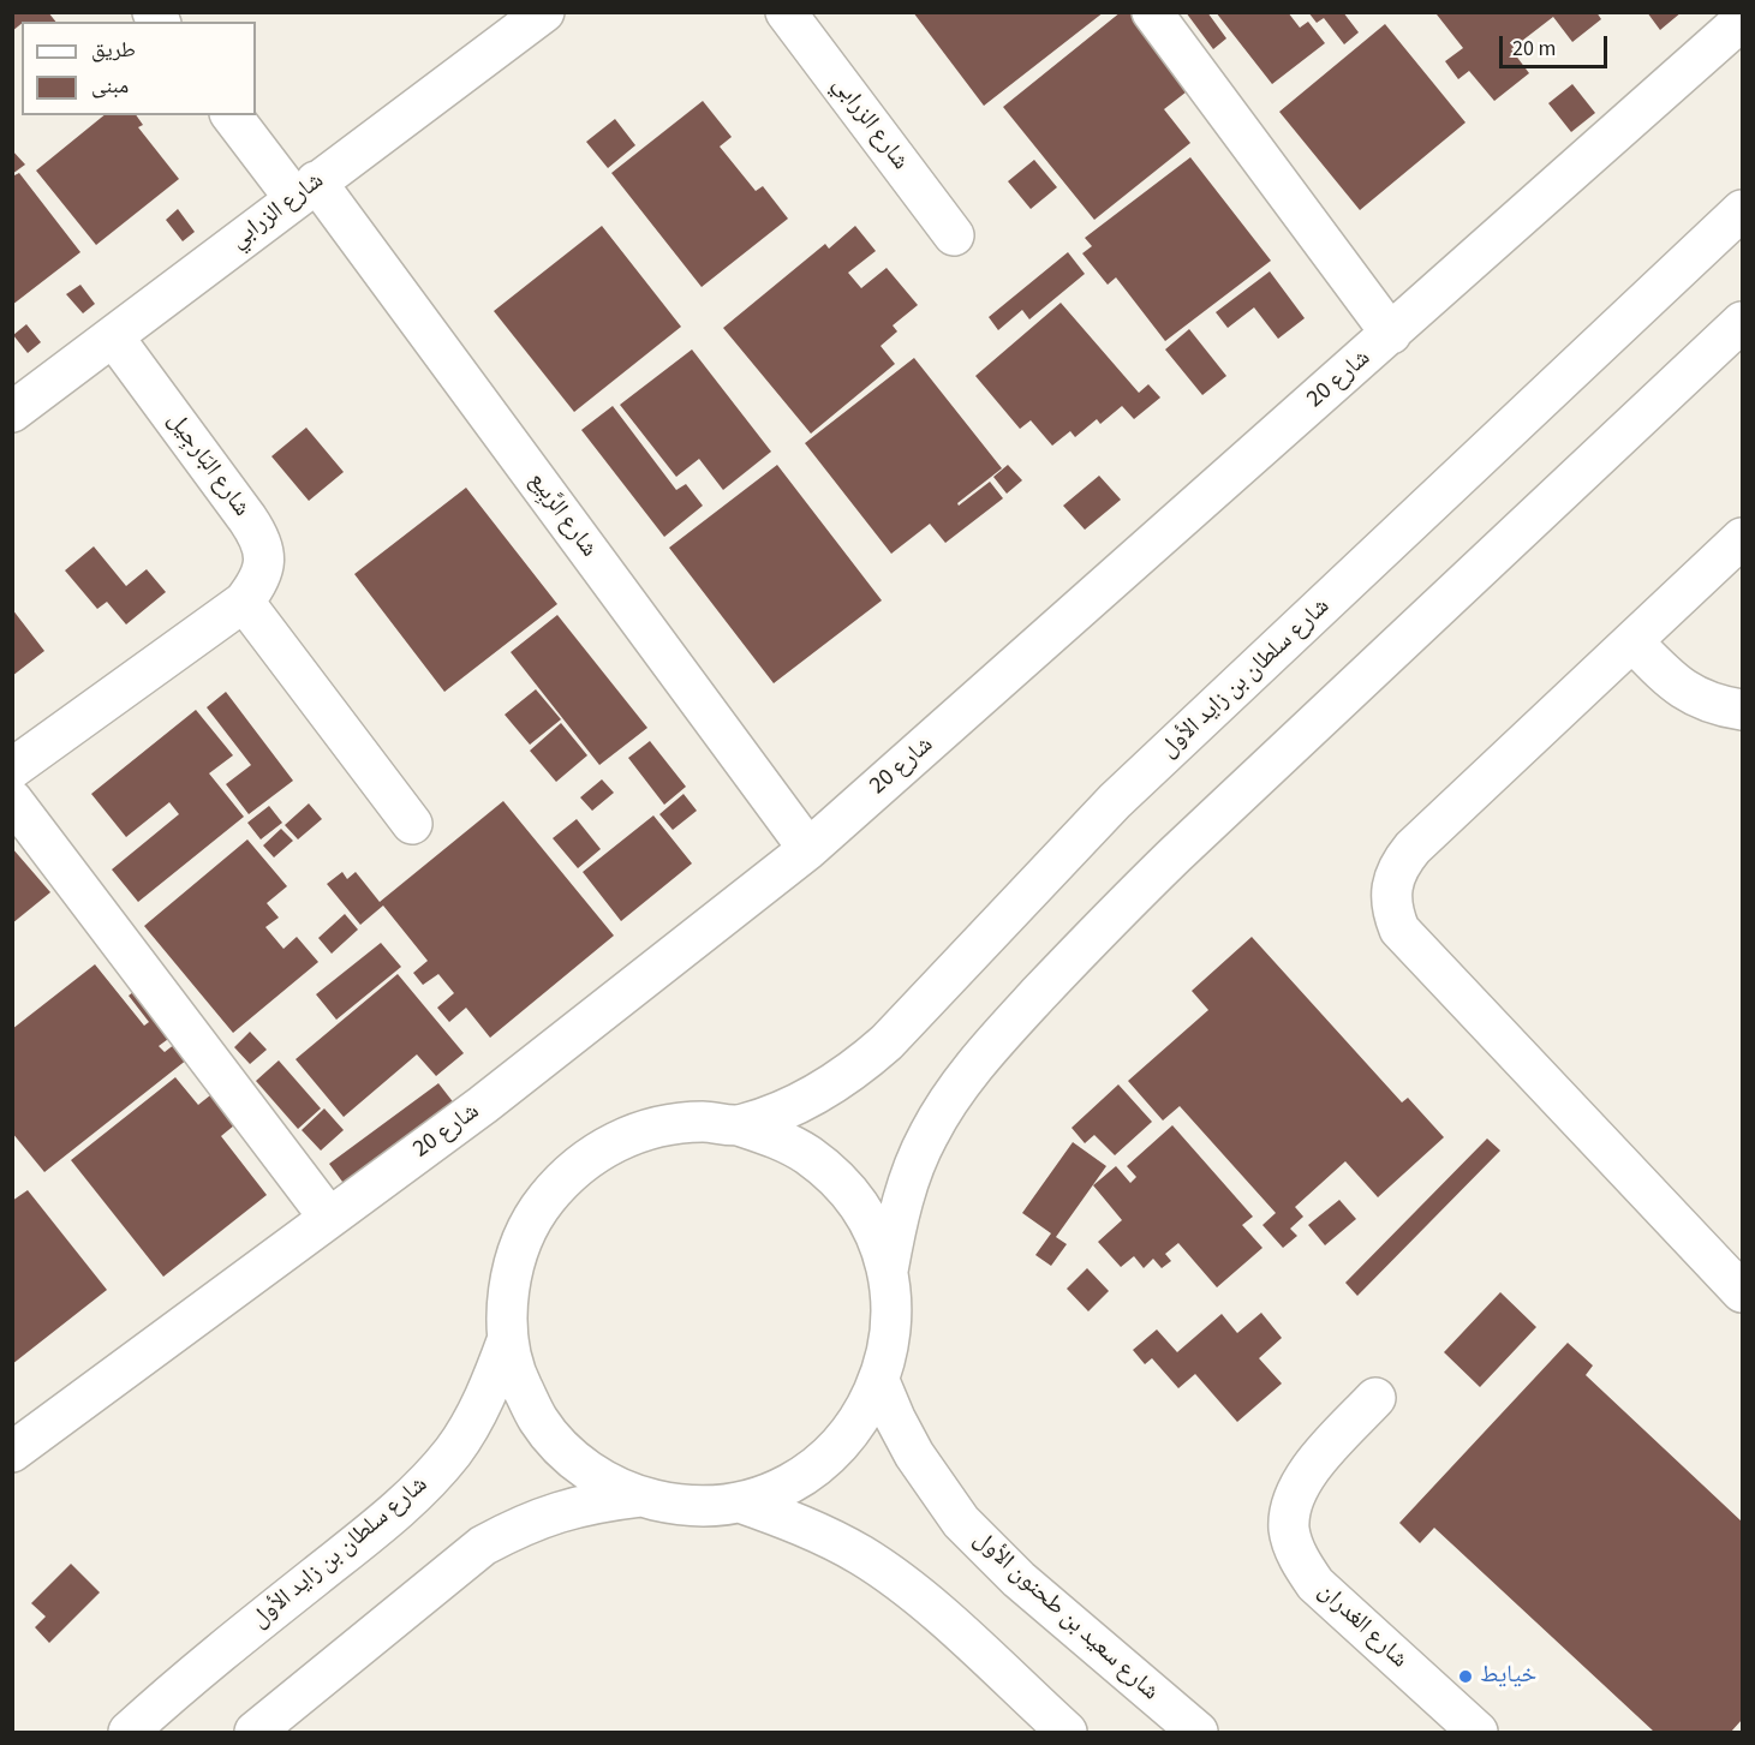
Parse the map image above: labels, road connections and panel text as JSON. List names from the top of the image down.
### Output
{
  "streets": {
    "street": [
      "شارع الزرابي",
      "شارع 20",
      "شارع البَارجِيل",
      "شارع الرَّبِيع",
      "شارع سلطان بن زايد الأول",
      "شارع سعيد بن طحنون الأول",
      "شارع الغدران"
    ]
  },
  "crossings": [
    ["شارع الزرابي", "شارع البَارجِيل"],
    ["شارع الزرابي", "شارع الرَّبِيع"],
    ["شارع 20", "شارع الرَّبِيع"]
  ],
  "places": ["خيايط"],
  "legend": ["طريق", "مبنى"],
  "scale_bar": "20 m"
}
